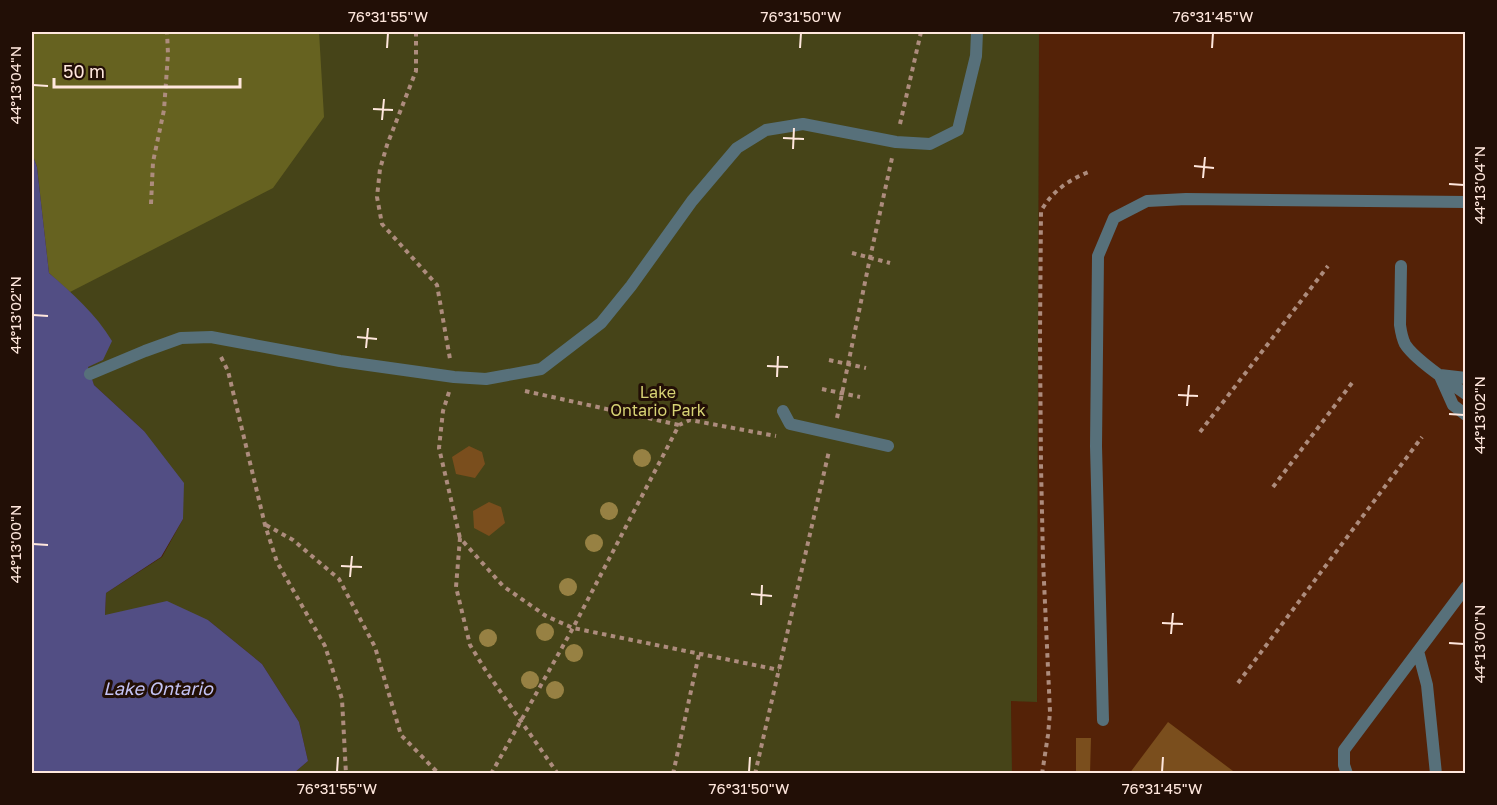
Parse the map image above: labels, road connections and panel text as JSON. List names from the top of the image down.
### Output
{
  "water": ["Lake Ontario"],
  "parks": ["Lake Ontario Park"],
  "scale_bar": "50 m",
  "coordinates": [
    "76°31'55\"W",
    "76°31'50\"W",
    "76°31'45\"W",
    "44°13'04\"N",
    "44°13'02\"N",
    "44°13'00\"N"
  ]
}
